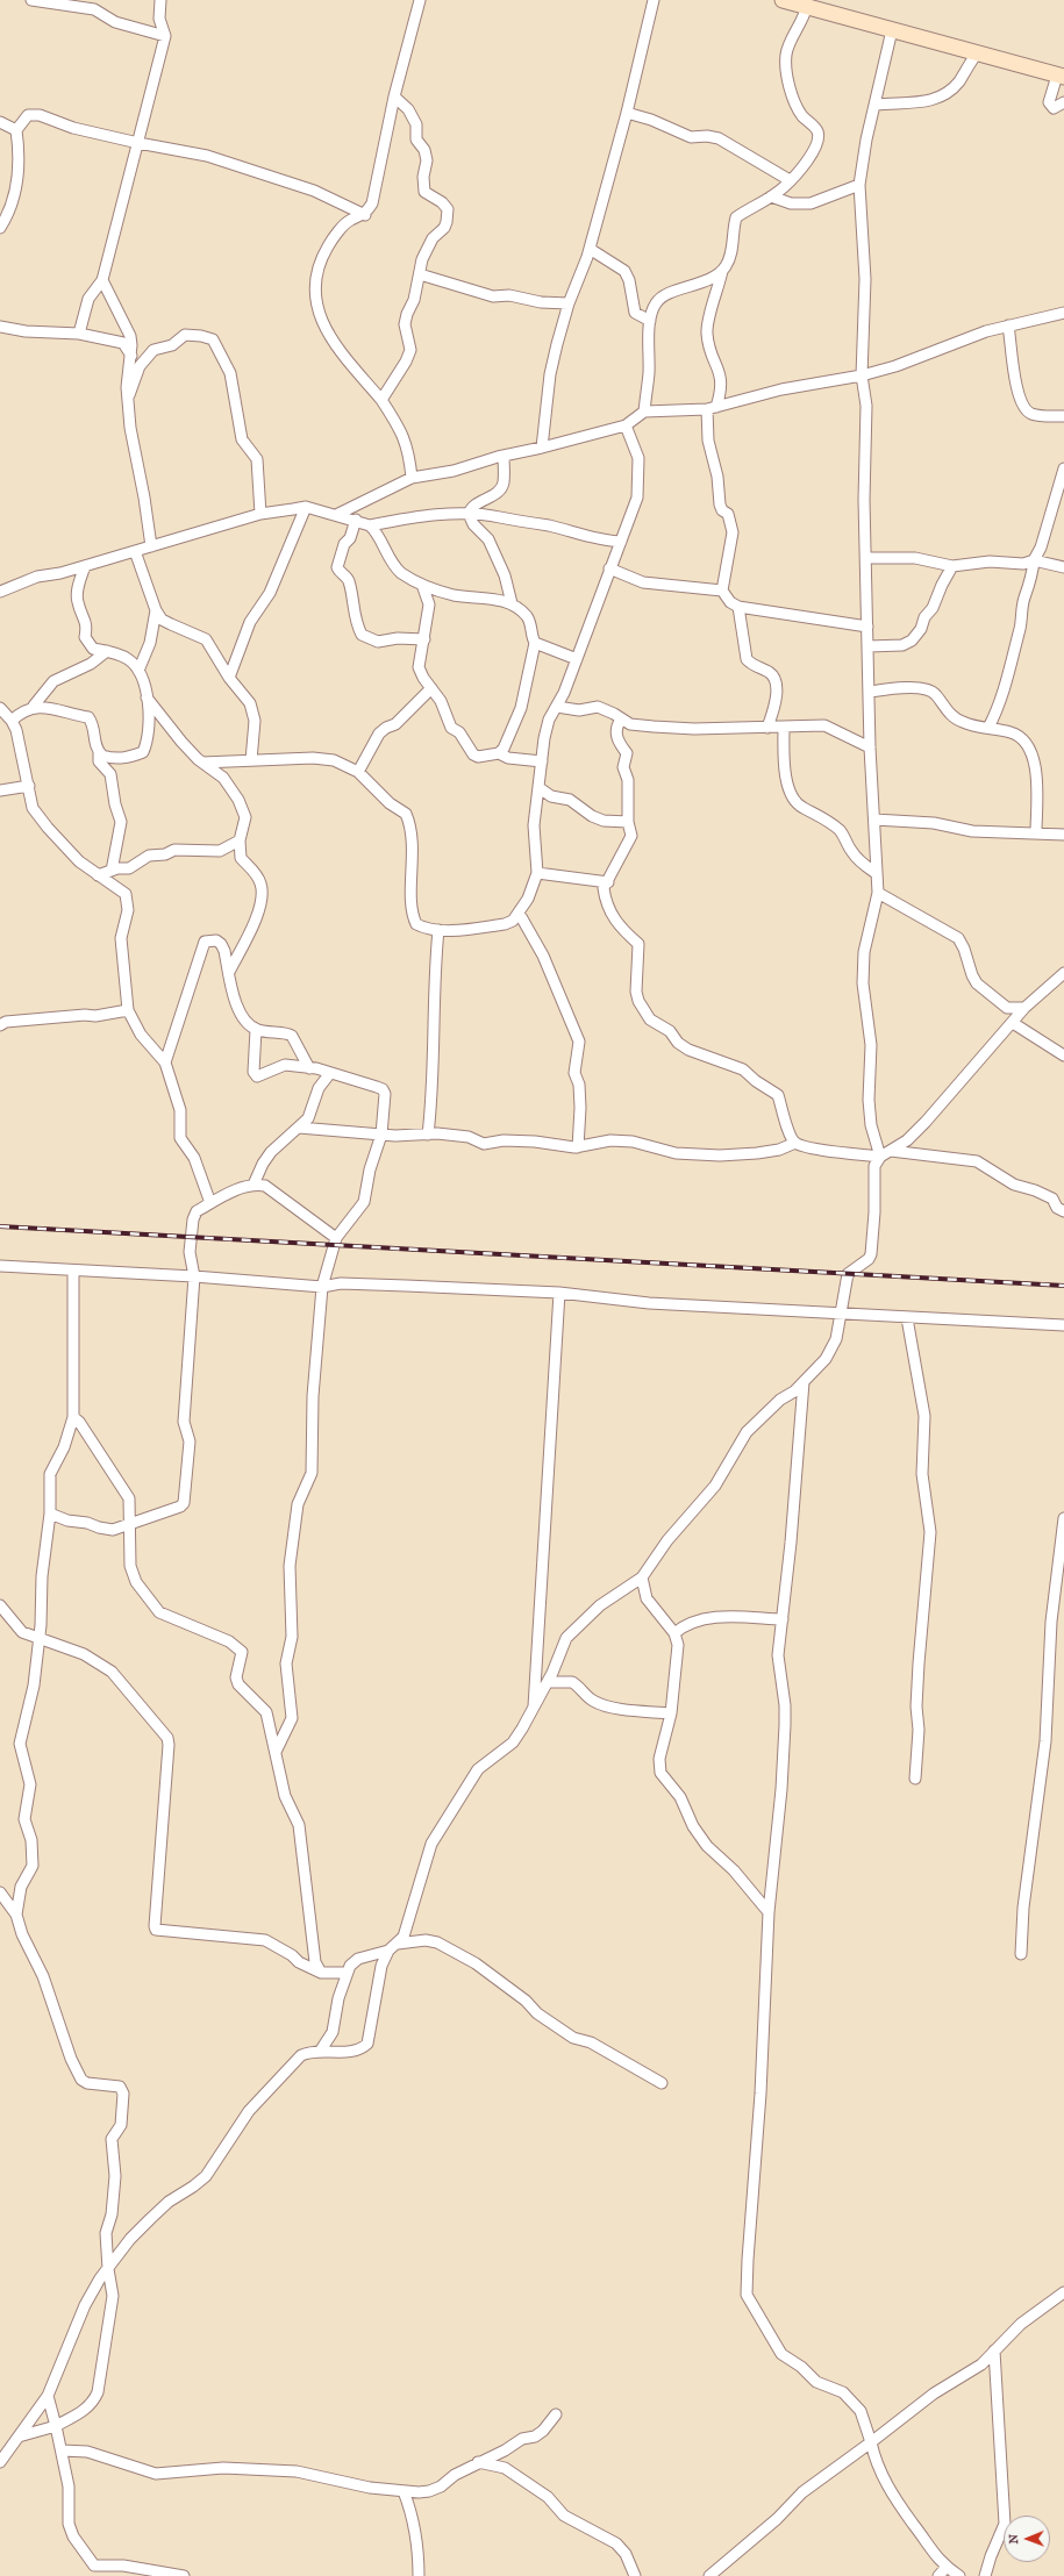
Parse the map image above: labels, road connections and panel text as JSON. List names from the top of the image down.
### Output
{
  "north": "left"
}
